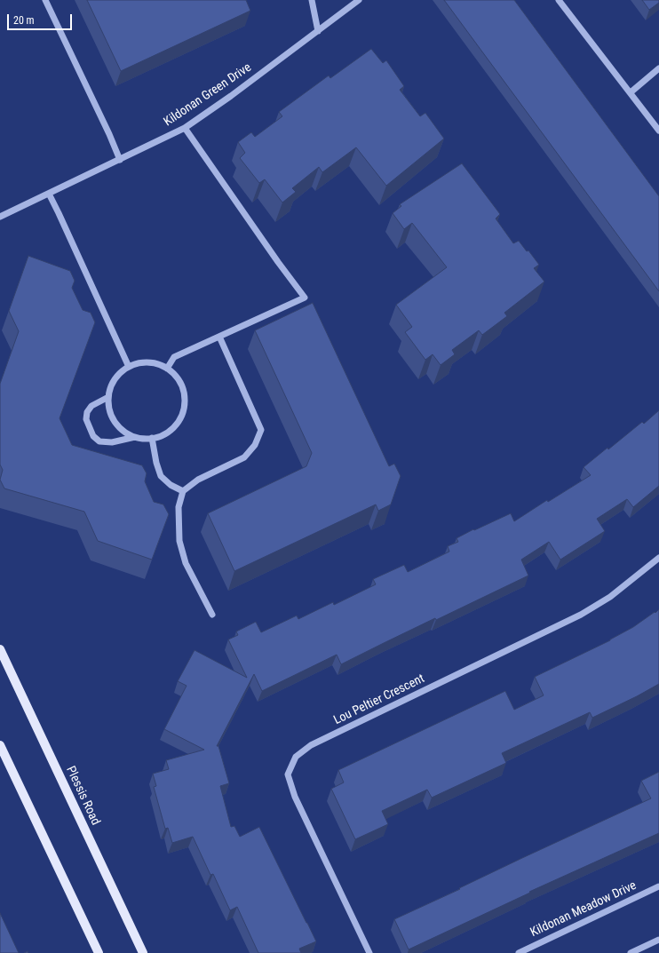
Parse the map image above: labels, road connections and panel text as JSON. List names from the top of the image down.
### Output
{
  "streets": {
    "main road": ["Plessis Road"],
    "street": ["Kildonan Green Drive", "Lou Peltier Crescent", "Kildonan Meadow Drive"]
  },
  "scale_bar": "20 m"
}
